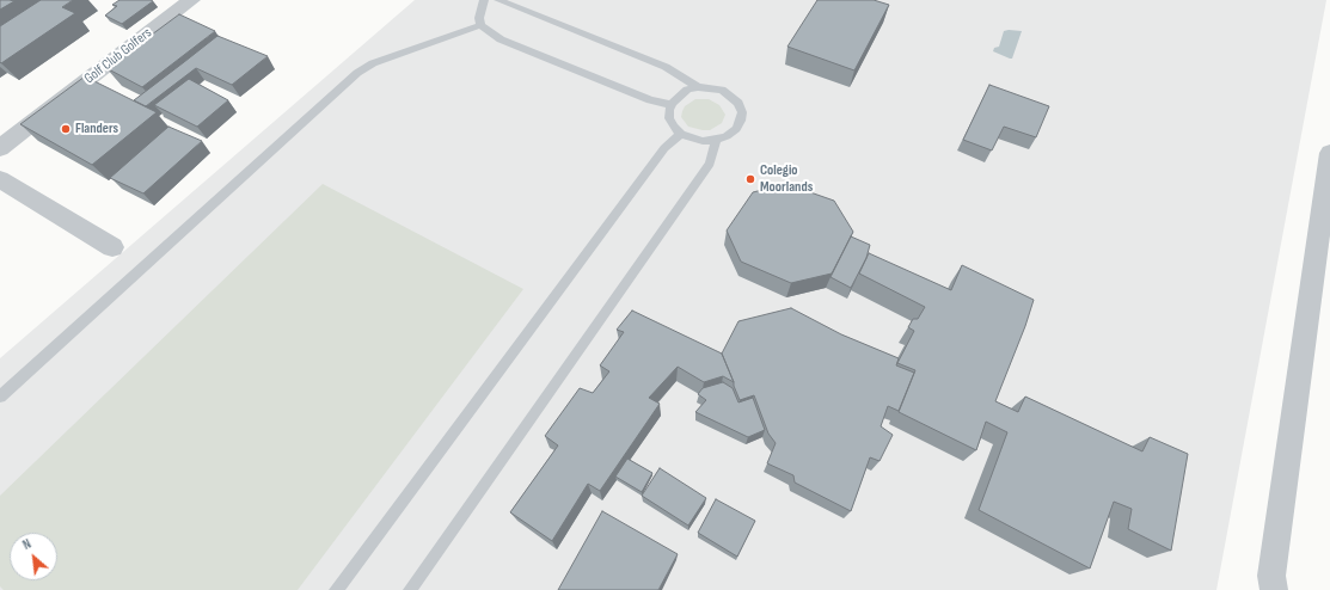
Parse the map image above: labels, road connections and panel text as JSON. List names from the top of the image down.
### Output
{
  "streets": {
    "street": ["Golf Club Golfers"]
  },
  "places": ["Flanders", "Colegio Moorlands"],
  "north": "top left"
}
